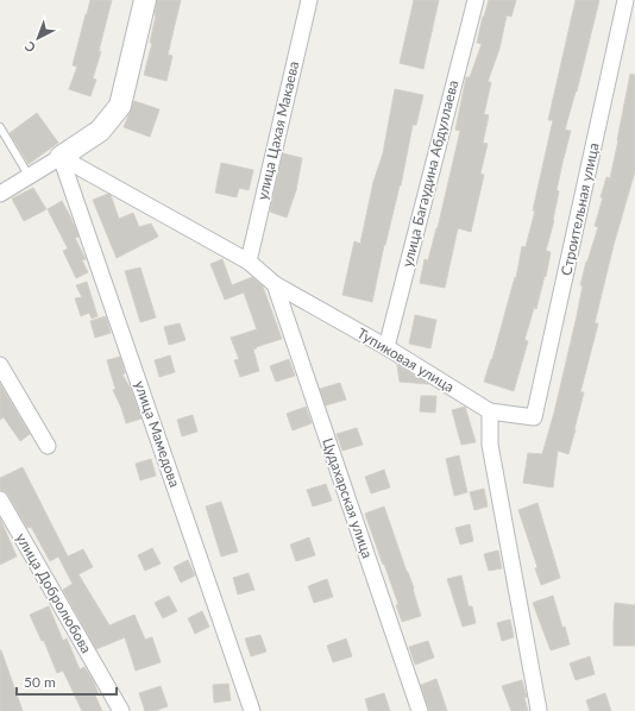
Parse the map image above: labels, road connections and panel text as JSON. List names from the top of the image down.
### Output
{
  "streets": {
    "street": [
      "улица Цахая Макаева",
      "улица Багаудина Абдуллаева",
      "Строительная улица",
      "Тупиковая улица",
      "улица Мамедова",
      "Цудахарская улица",
      "улица Добролюбова"
    ]
  },
  "crossings": [
    ["улица Цахая Макаева", "Тупиковая улица"],
    ["улица Багаудина Абдуллаева", "Тупиковая улица"],
    ["Строительная улица", "Тупиковая улица"],
    ["Тупиковая улица", "улица Мамедова"],
    ["Тупиковая улица", "Цудахарская улица"]
  ],
  "scale_bar": "50 m",
  "north": "bottom left"
}
